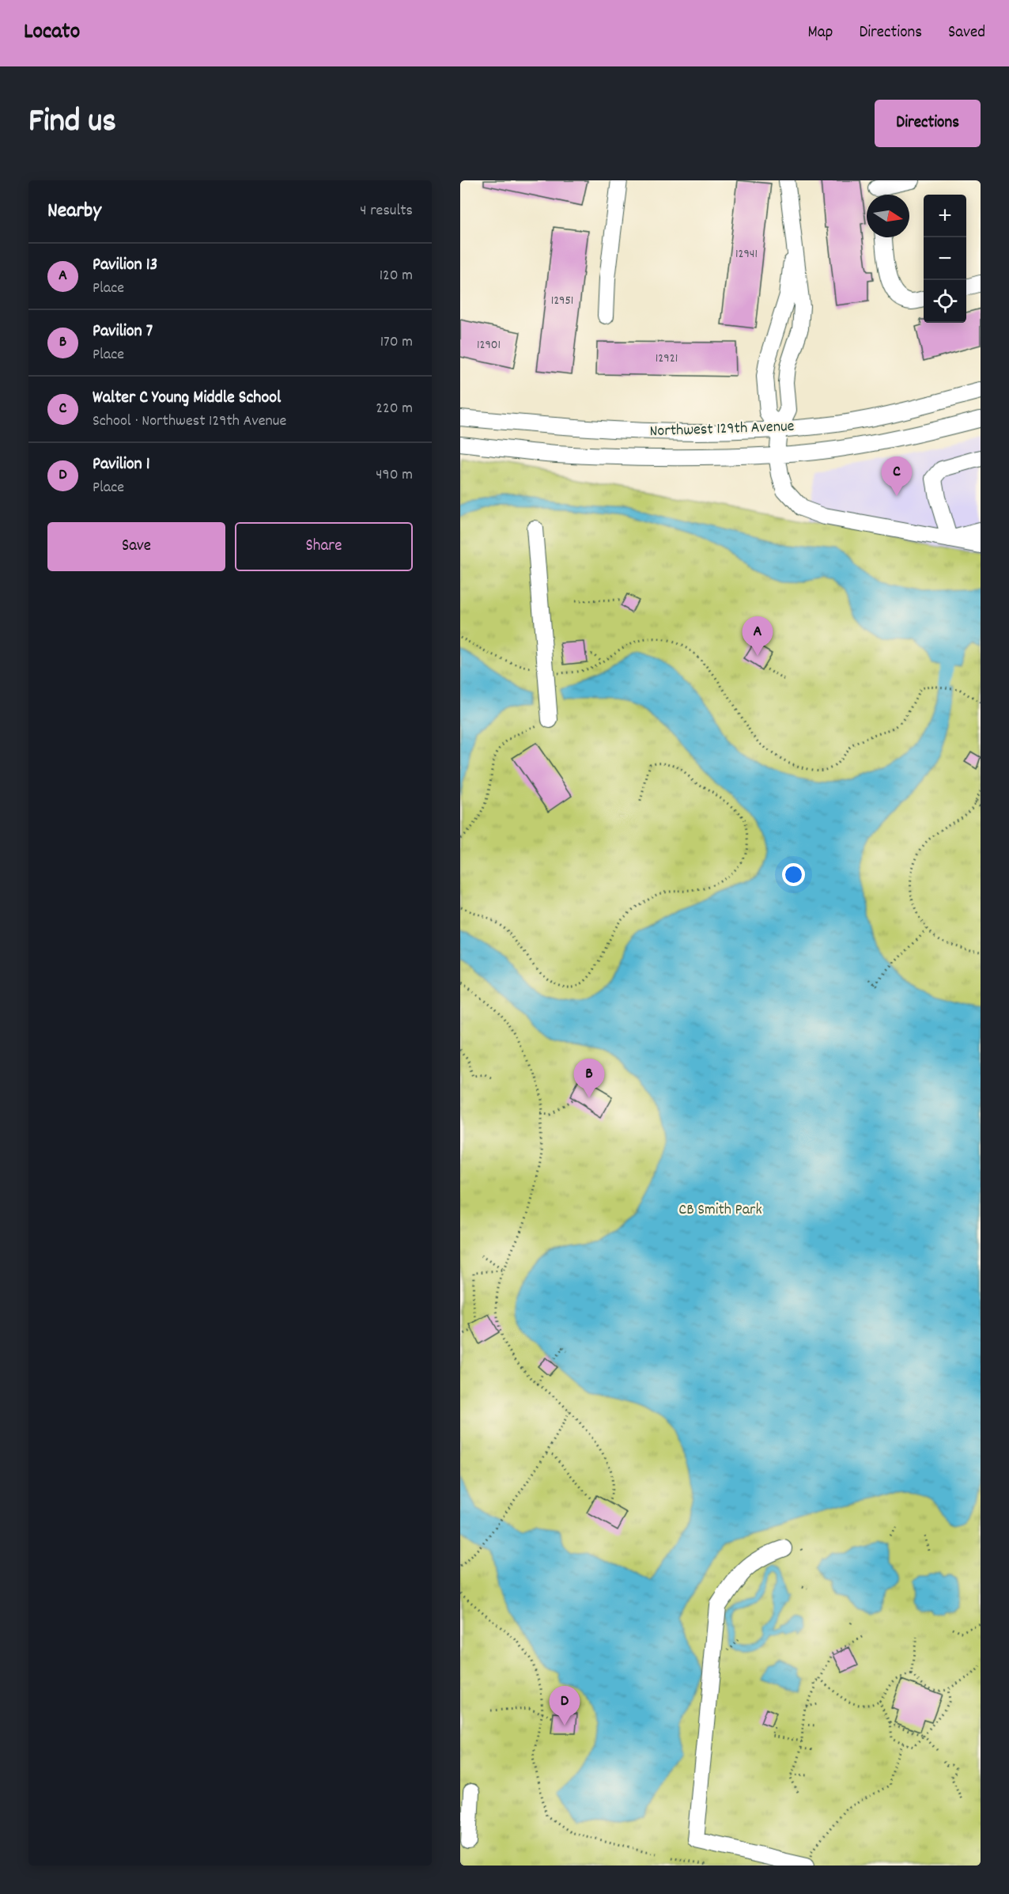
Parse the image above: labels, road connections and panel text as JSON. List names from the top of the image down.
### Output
{
  "streets": {
    "street": ["Northwest 129th Avenue"]
  },
  "parks": ["CB Smith Park"],
  "house_numbers": [
    "12941",
    "12951",
    "12901",
    "12921"
  ],
  "north": "right",
  "page": {
    "header": "Locato",
    "nav": ["Map", "Directions", "Saved"],
    "title": "Find us",
    "buttons": [
      "Directions",
      ["Save", "Share"]
    ],
    "heading": ["Nearby", "4 results"],
    "map_buttons": ["+", "−"],
    "list": [
      {
        "mark": "A",
        "name": "Pavilion 13",
        "note": "Place",
        "value": "120 m"
      },
      {
        "mark": "B",
        "name": "Pavilion 7",
        "note": "Place",
        "value": "170 m"
      },
      {
        "mark": "C",
        "name": "Walter C Young Middle School",
        "note": "School · Northwest 129th Avenue",
        "value": "220 m"
      },
      {
        "mark": "D",
        "name": "Pavilion 1",
        "note": "Place",
        "value": "490 m"
      }
    ],
    "pins": [
      "C",
      "A",
      "B",
      "D"
    ]
  }
}
